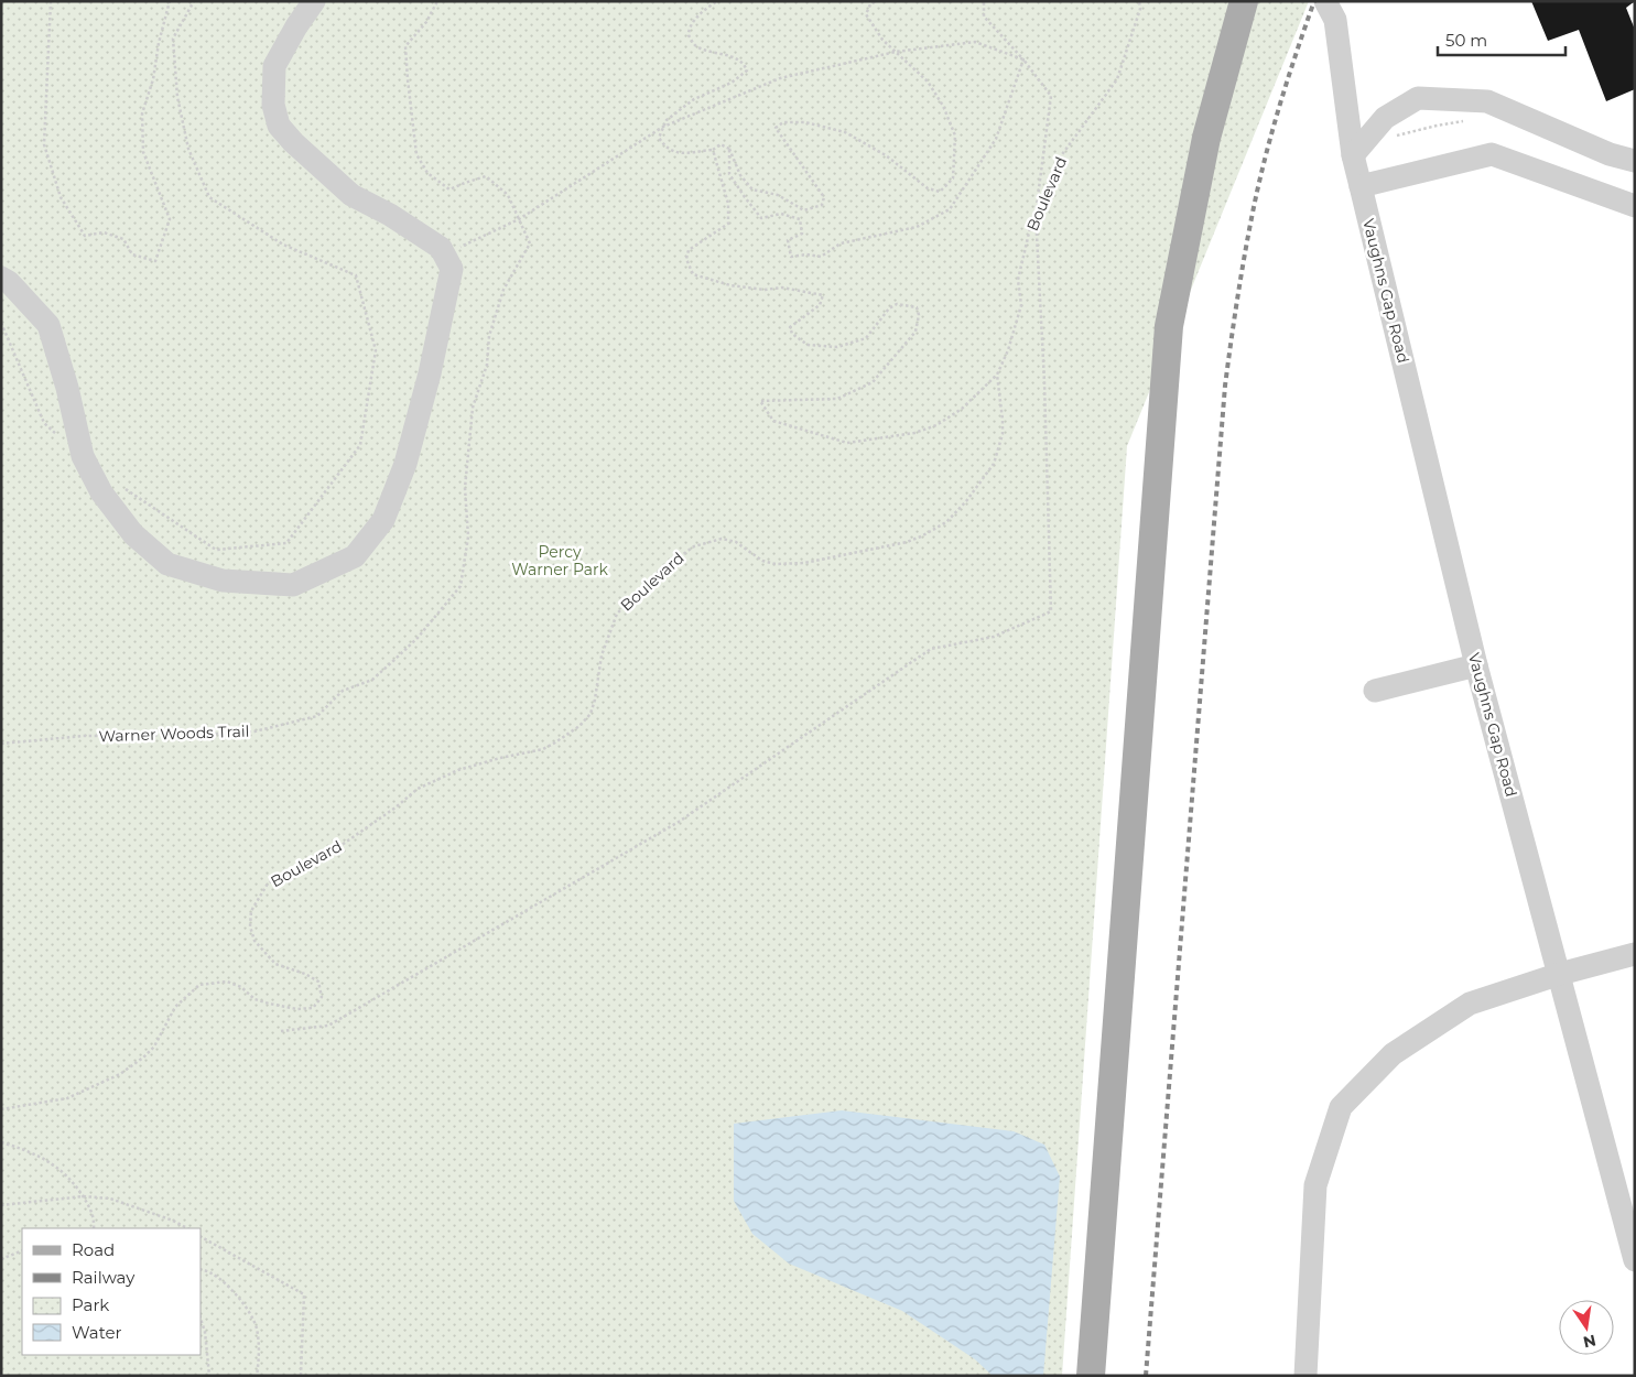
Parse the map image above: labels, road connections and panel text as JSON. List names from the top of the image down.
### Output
{
  "streets": {
    "street": ["Vaughns Gap Road"],
    "path": ["Boulevard", "Warner Woods Trail"]
  },
  "parks": ["Percy Warner Park"],
  "legend": [
    "Road",
    "Railway",
    "Park",
    "Water"
  ],
  "scale_bar": "50 m",
  "north": "bottom"
}
